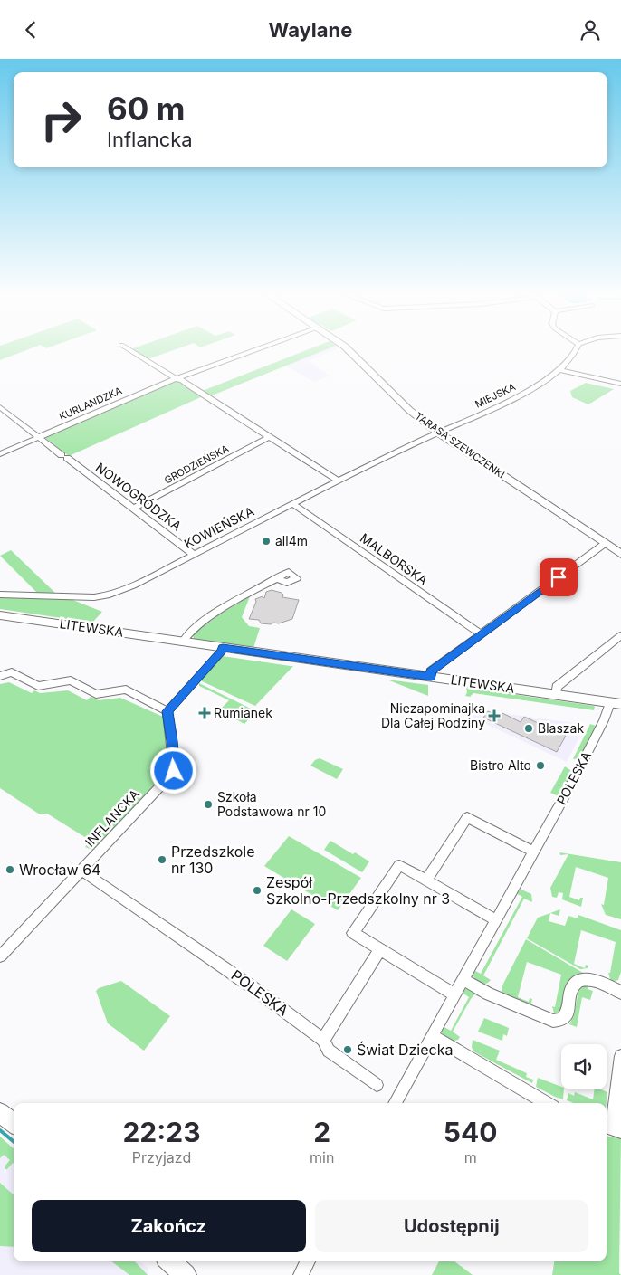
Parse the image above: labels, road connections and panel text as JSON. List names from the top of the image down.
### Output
{
  "streets": {
    "street": [
      "MIEJSKA",
      "KURLANDZKA",
      "TARASA SZEWCZENKI",
      "GRODZIEŃSKA",
      "NOWOGRÓDZKA",
      "KOWIEŃSKA",
      "MALBORSKA",
      "LITEWSKA",
      "POLESKA",
      "INFLANCKA"
    ]
  },
  "crossings": [
    ["MIEJSKA", "TARASA SZEWCZENKI"],
    ["MIEJSKA", "KOWIEŃSKA"],
    ["KURLANDZKA", "NOWOGRÓDZKA"],
    ["TARASA SZEWCZENKI", "KOWIEŃSKA"],
    ["GRODZIEŃSKA", "NOWOGRÓDZKA"],
    ["NOWOGRÓDZKA", "KOWIEŃSKA"],
    ["KOWIEŃSKA", "MALBORSKA"],
    ["LITEWSKA", "POLESKA"],
    ["POLESKA", "INFLANCKA"]
  ],
  "places": {
    "other": [
      "all4m",
      "Blaszak",
      "Bistro Alto",
      "Szkoła Podstawowa nr 10",
      "Przedszkole nr 130",
      "Wrocław 64",
      "Zespół Szkolno-Przedszkolny nr 3",
      "Świat Dziecka"
    ],
    "health": ["Rumianek", "Niezapominajka Dla Całej Rodziny"]
  },
  "page": {
    "header": "Waylane",
    "turn": ["60 m", "Inflancka"],
    "eta": [
      "22:23",
      "Przyjazd",
      "2",
      "min",
      "540",
      "m"
    ],
    "buttons": ["Zakończ", "Udostępnij"]
  }
}
